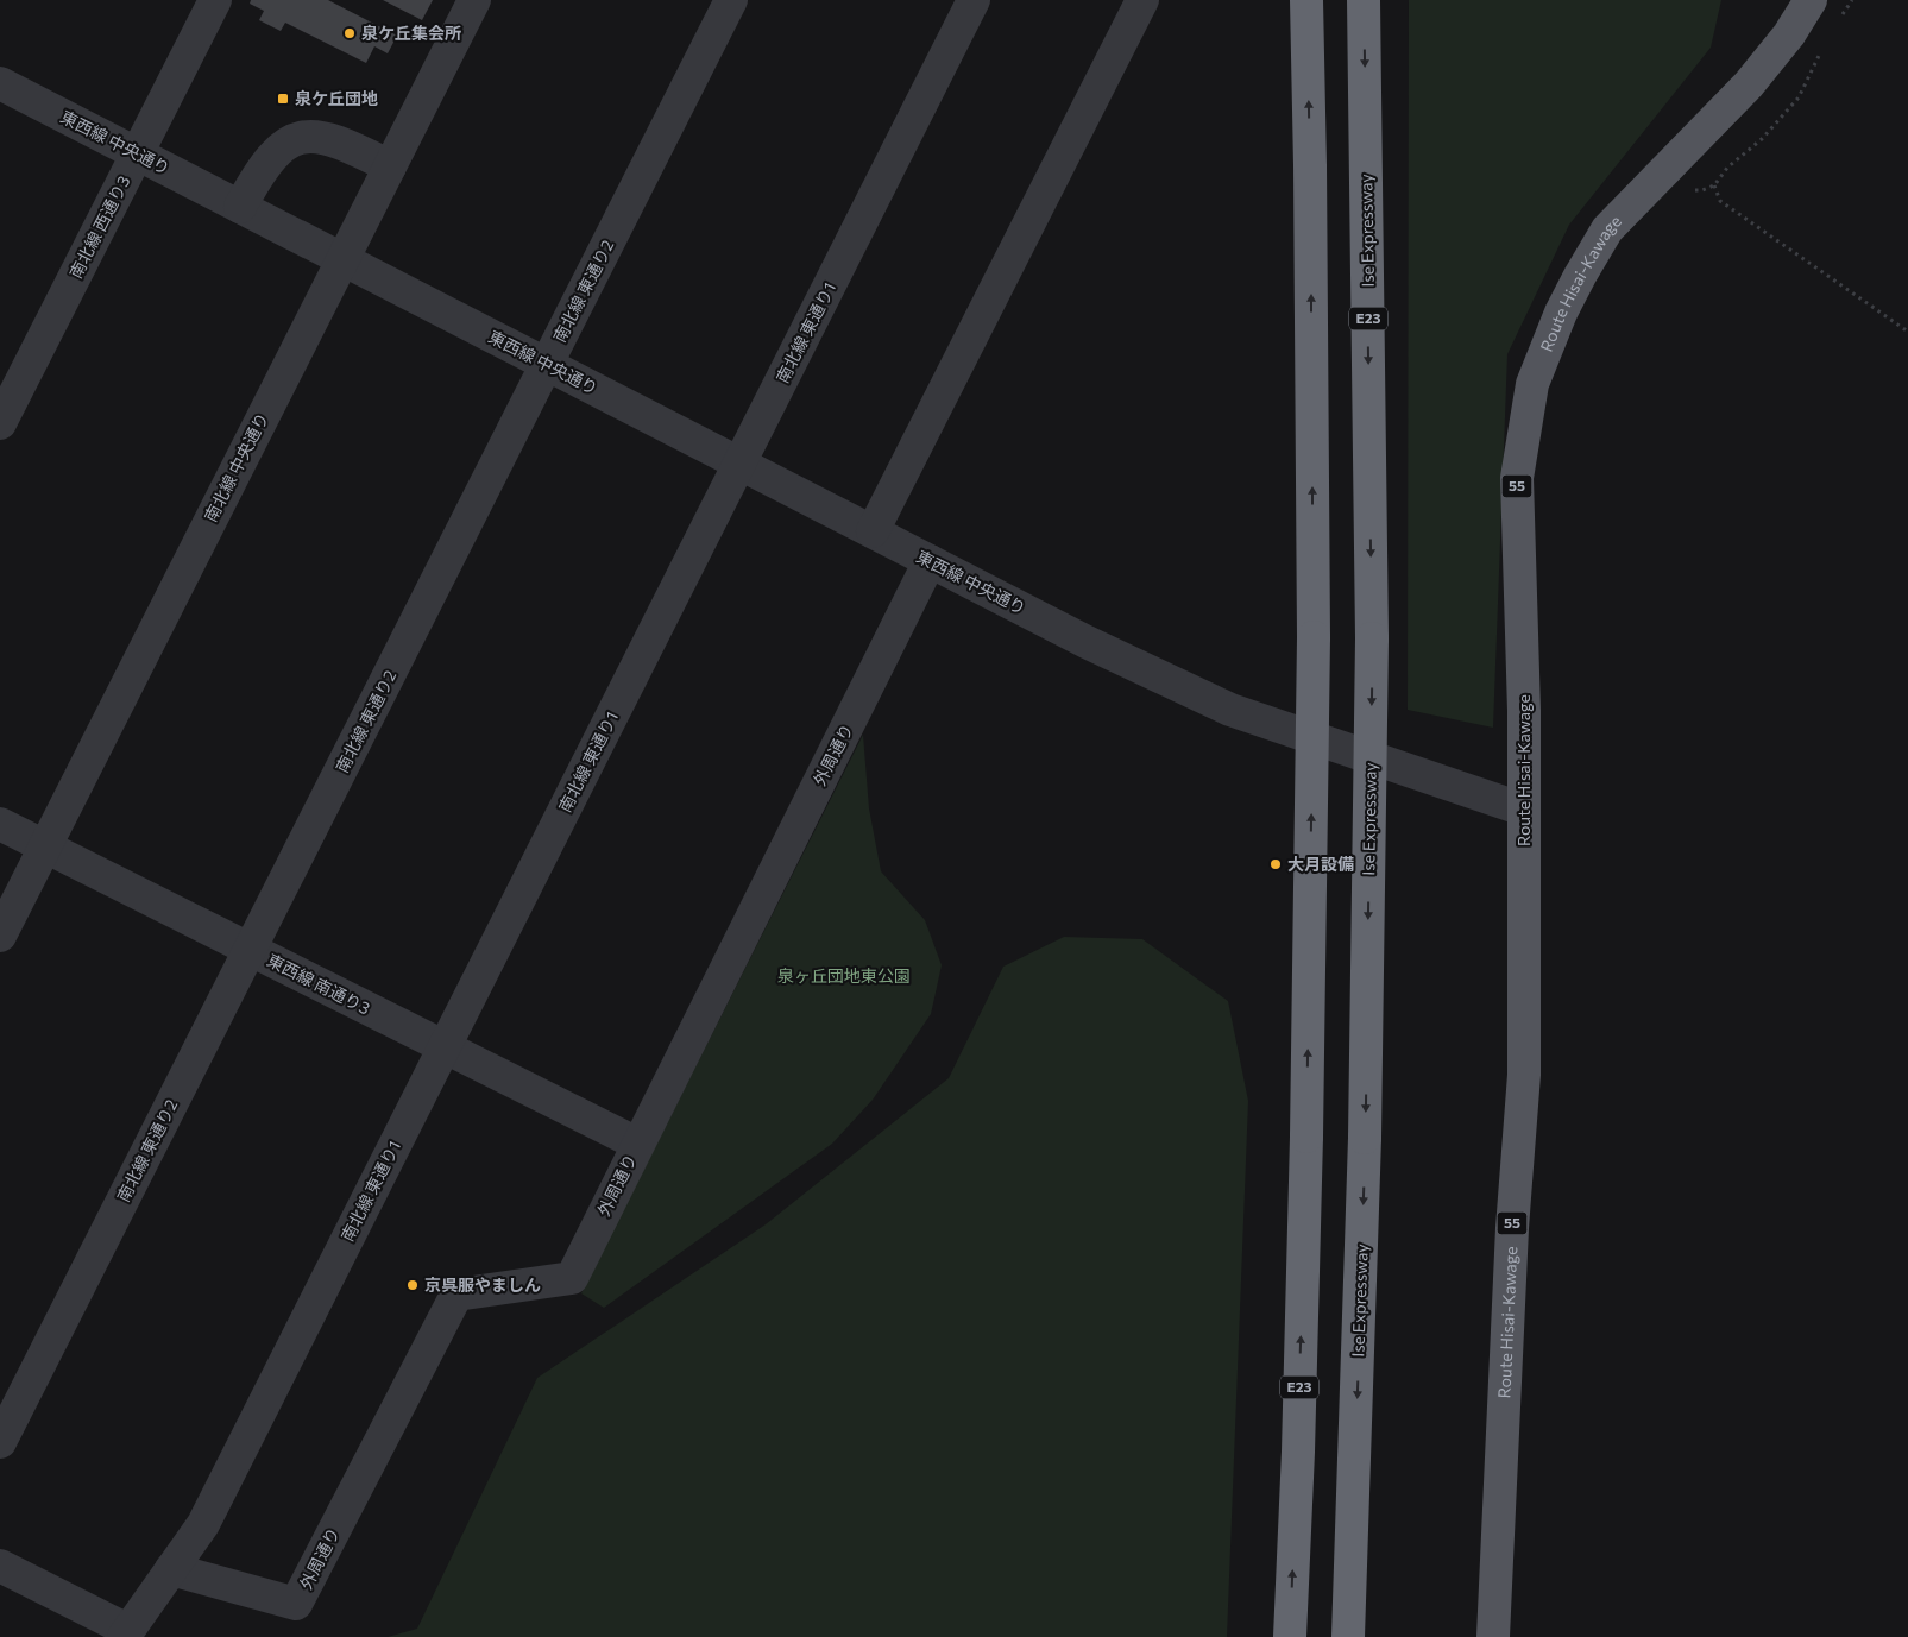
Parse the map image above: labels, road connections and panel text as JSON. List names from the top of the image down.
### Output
{
  "streets": {
    "highway": ["Ise Expressway", "E23"],
    "main road": ["Route Hisai-Kawage", "55"],
    "street": [
      "東西線 中央通り",
      "南北線 西通り3",
      "南北線 東通り2",
      "南北線 東通り1",
      "南北線 中央通り",
      "外周通り",
      "東西線 南通り3"
    ]
  },
  "crossings": [
    ["東西線 中央通り", "南北線 西通り3"],
    ["東西線 中央通り", "Route Hisai-Kawage"],
    ["東西線 中央通り", "南北線 東通り2"],
    ["東西線 中央通り", "南北線 東通り1"],
    ["東西線 中央通り", "南北線 中央通り"],
    ["東西線 中央通り", "外周通り"],
    ["南北線 東通り2", "東西線 南通り3"],
    ["南北線 東通り1", "外周通り"],
    ["南北線 東通り1", "東西線 南通り3"],
    ["南北線 中央通り", "東西線 南通り3"],
    ["外周通り", "東西線 南通り3"]
  ],
  "parks": ["泉ヶ丘団地東公園"],
  "places": {
    "other": ["泉ケ丘集会所", "大月設備", "京呉服やましん"],
    "transit": ["泉ケ丘団地"]
  }
}
